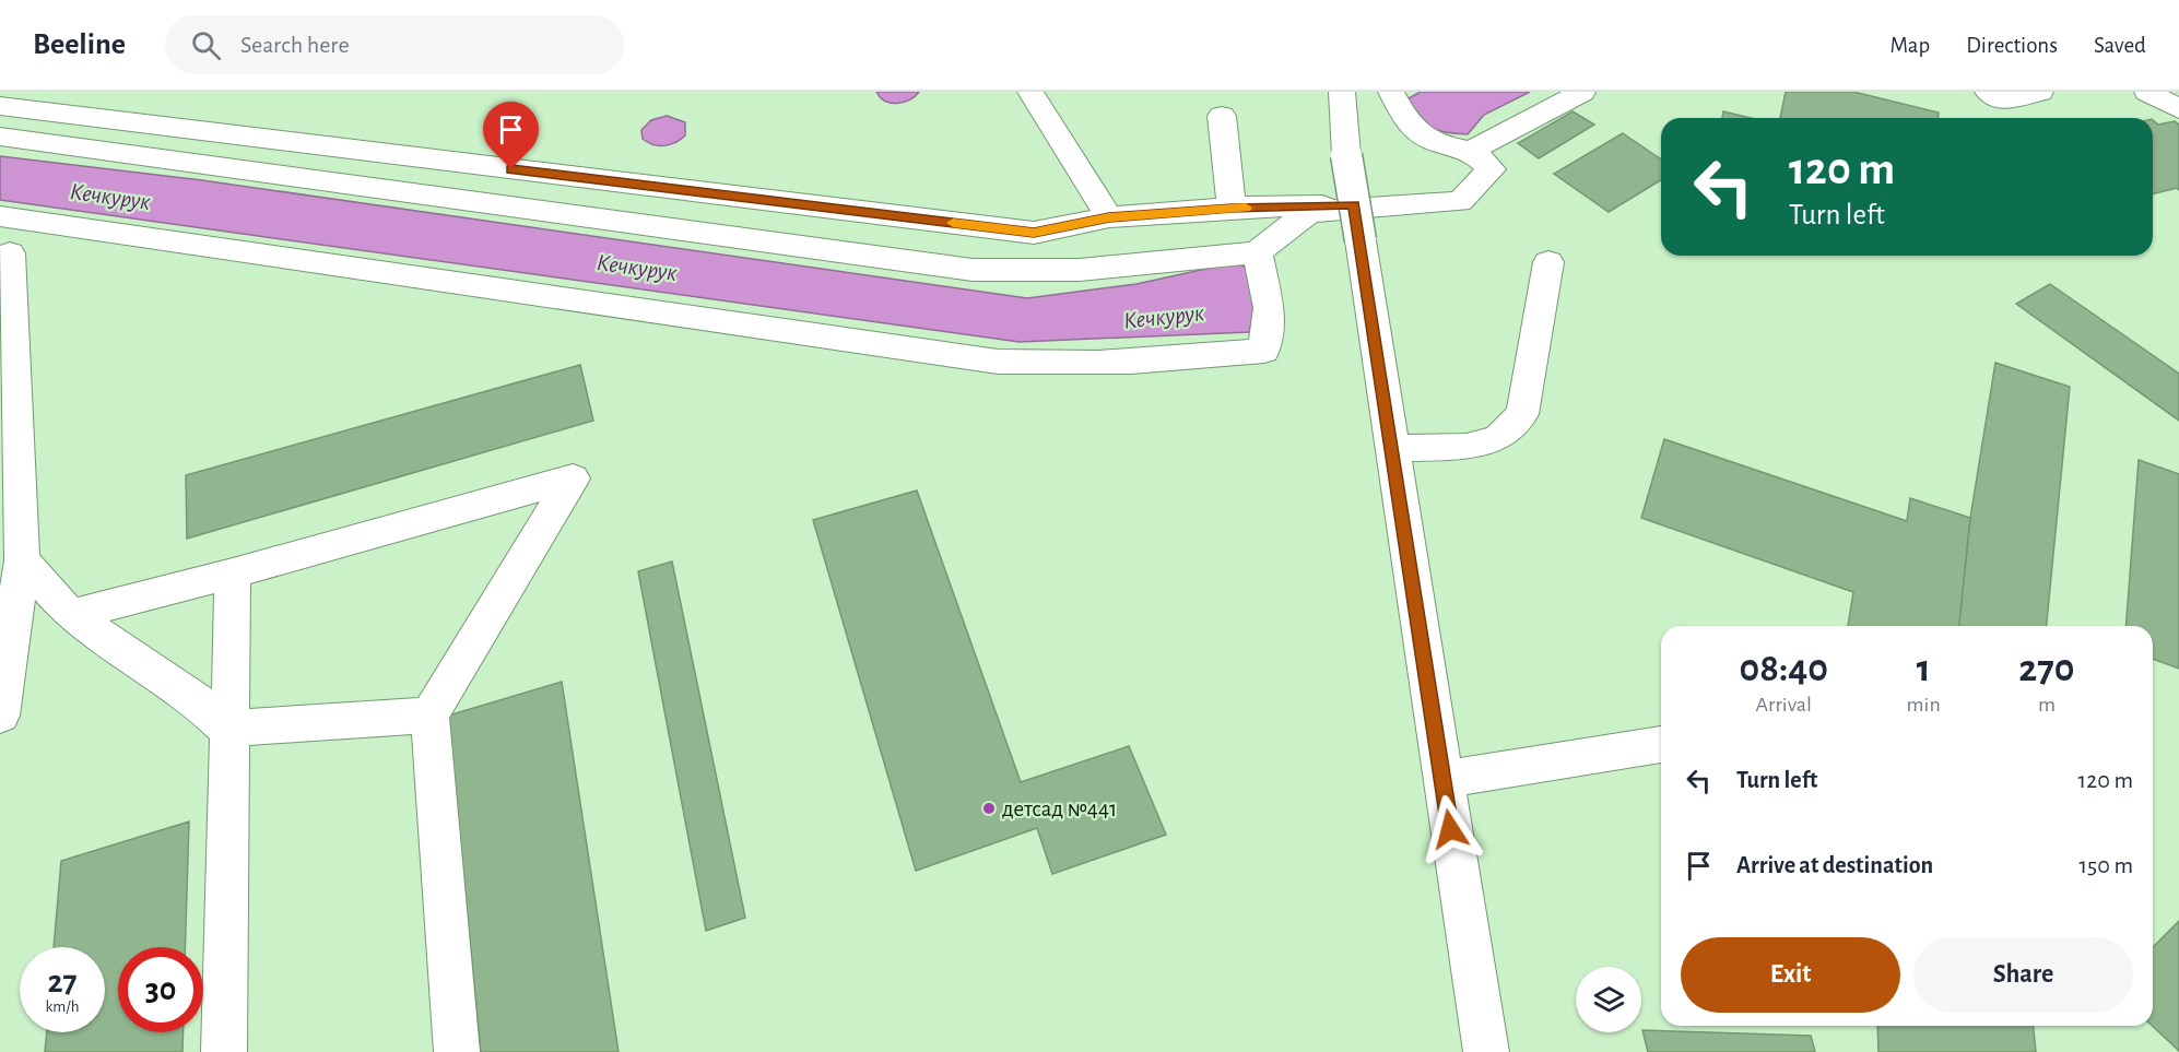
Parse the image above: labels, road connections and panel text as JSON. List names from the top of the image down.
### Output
{
  "water": ["Кечкурук"],
  "places": ["детсад №441"],
  "page": {
    "header": "Beeline",
    "search": "Search here",
    "nav": ["Map", "Directions", "Saved"],
    "turn": ["120 m", "Turn left"],
    "eta": [
      "08:40",
      "Arrival",
      "1",
      "min",
      "270",
      "m"
    ],
    "list": [
      {
        "name": "Turn left",
        "value": "120 m"
      },
      {
        "name": "Arrive at destination",
        "value": "150 m"
      }
    ],
    "buttons": ["Exit", "Share"],
    "speed": "27 km/h",
    "limit": "30"
  }
}
